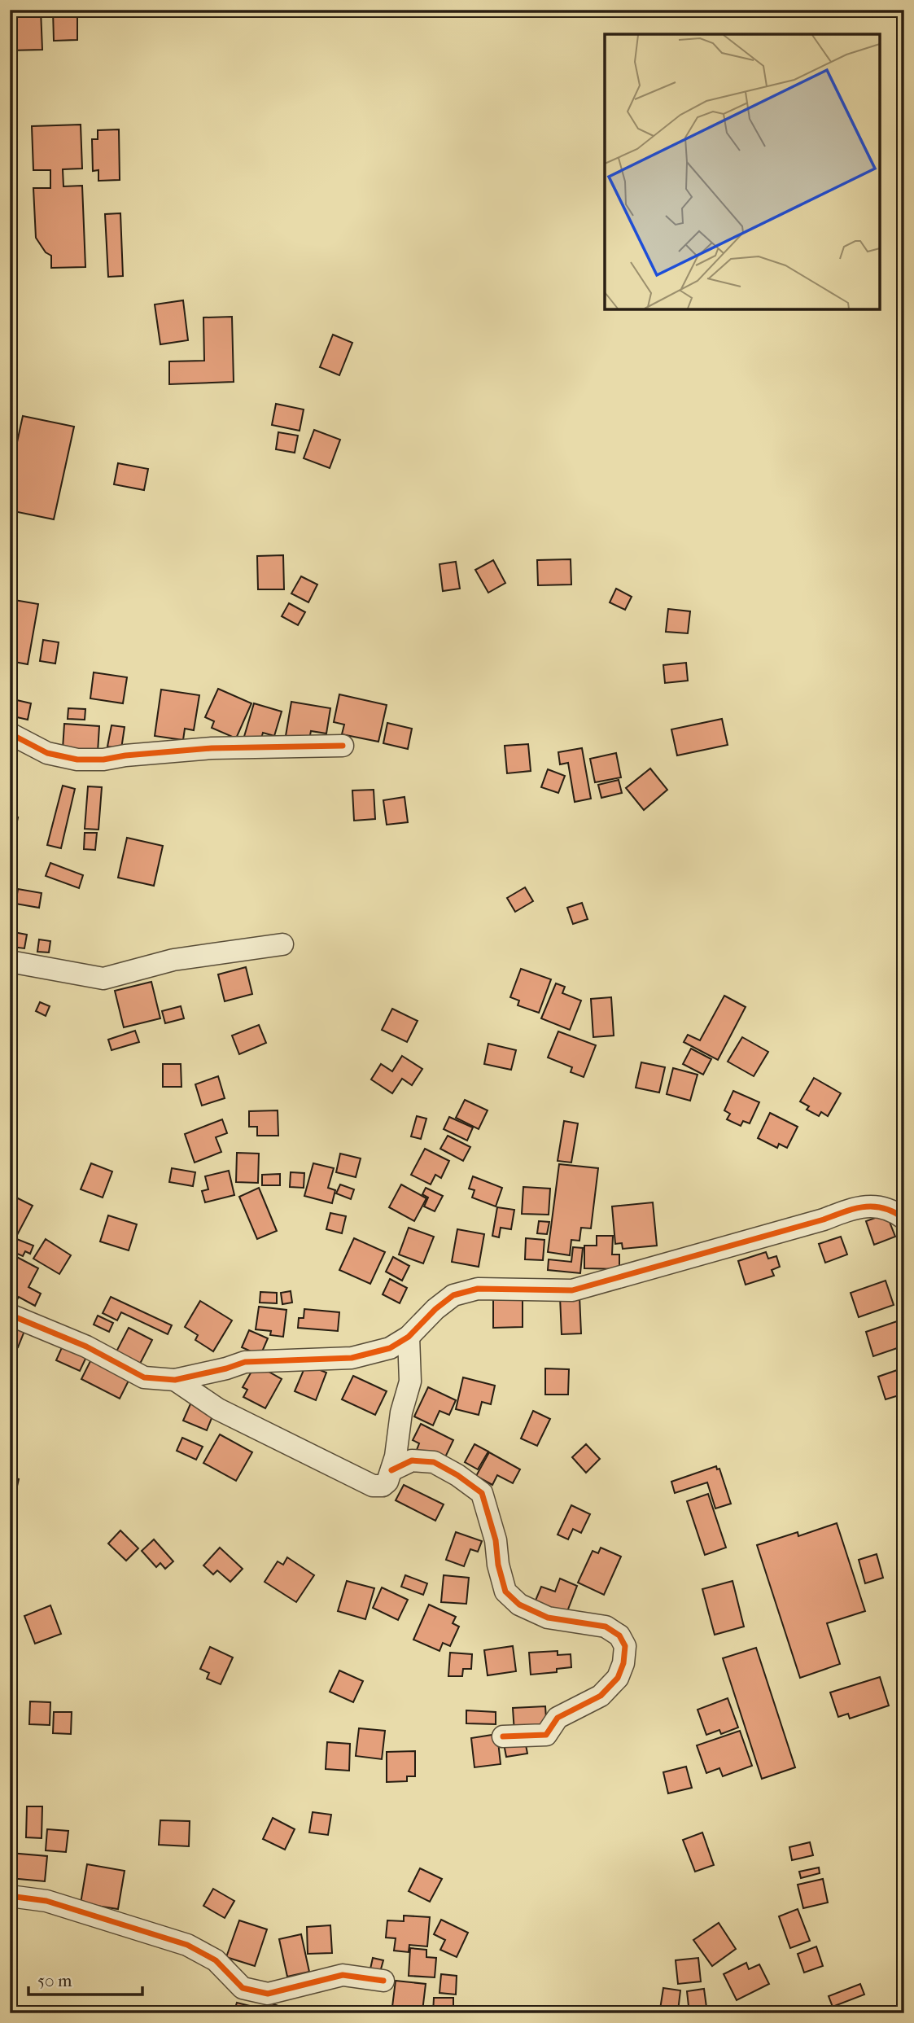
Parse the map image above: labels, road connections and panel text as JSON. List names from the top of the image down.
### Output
{
  "scale_bar": "50 m"
}
